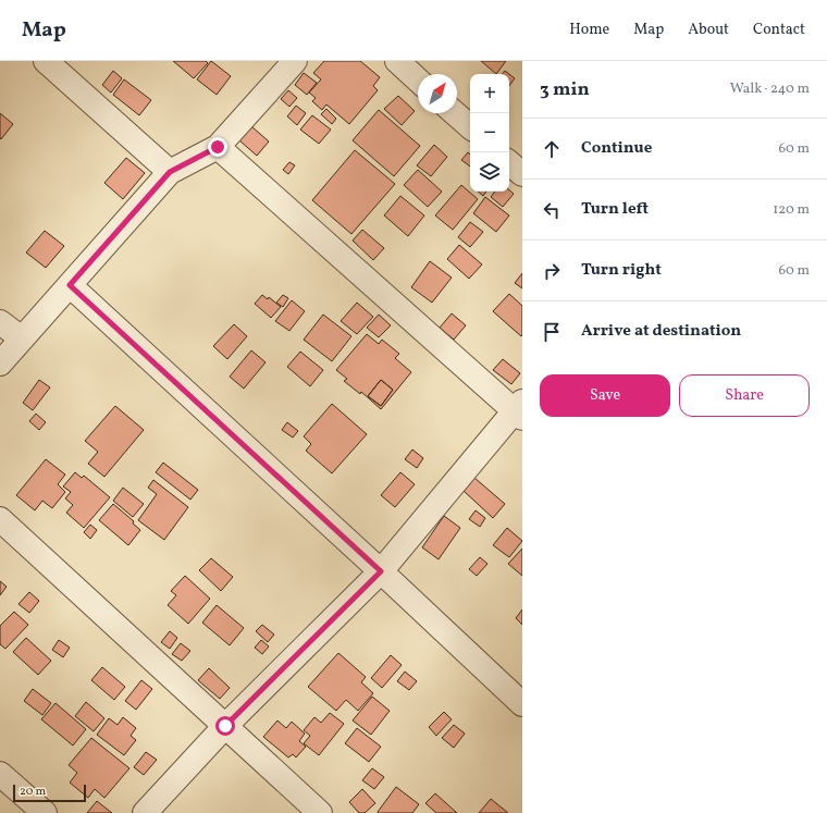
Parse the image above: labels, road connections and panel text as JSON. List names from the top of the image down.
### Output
{
  "scale_bar": "20 m",
  "north": "top right",
  "page": {
    "header": "Map",
    "nav": [
      "Home",
      "Map",
      "About",
      "Contact"
    ],
    "heading": ["3 min", "Walk · 240 m"],
    "map_buttons": ["+", "−"],
    "list": [
      ["Continue", "60 m"],
      ["Turn left", "120 m"],
      ["Turn right", "60 m"],
      "Arrive at destination"
    ],
    "buttons": ["Save", "Share"],
    "scale": "20 m"
  }
}
